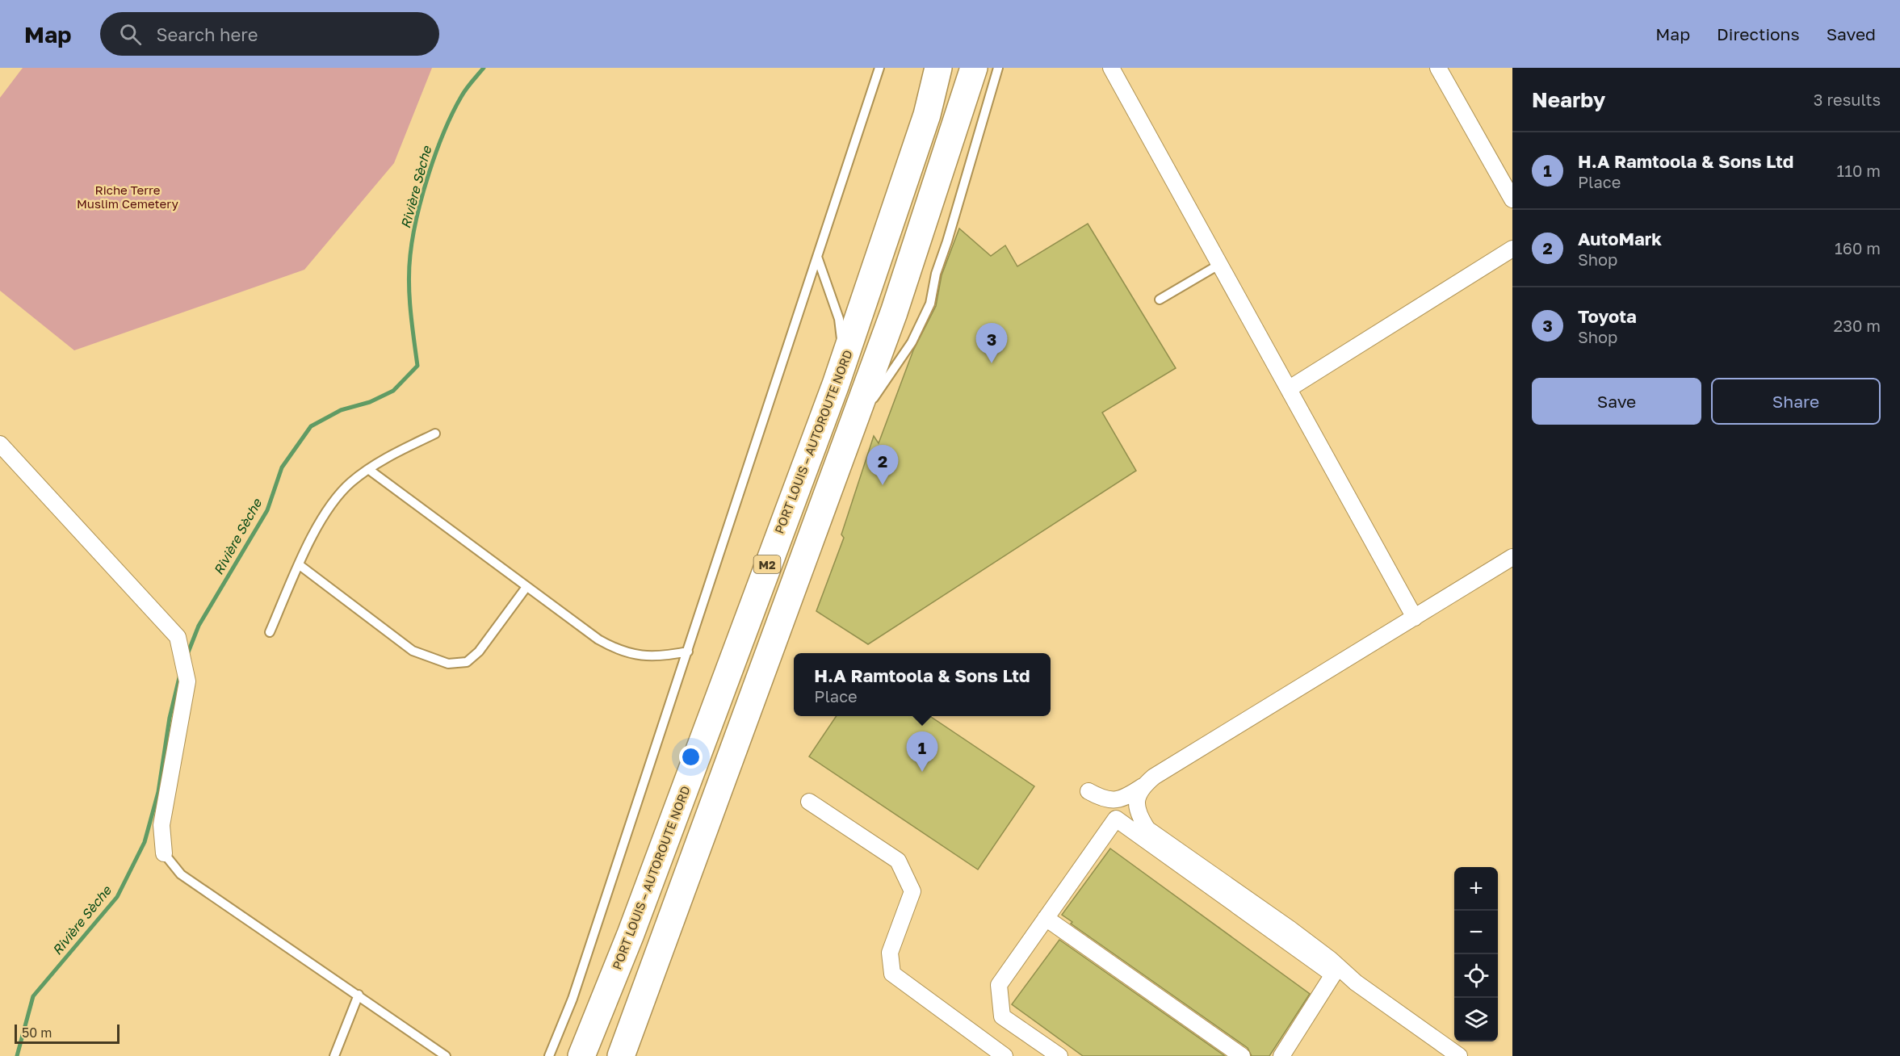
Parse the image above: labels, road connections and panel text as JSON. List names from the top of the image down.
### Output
{
  "streets": {
    "highway": ["PORT LOUIS – AUTOROUTE NORD", "M2"]
  },
  "water": ["Rivière Sèche"],
  "parks": ["Riche Terre Muslim Cemetery"],
  "scale_bar": "50 m",
  "page": {
    "header": "Map",
    "search": "Search here",
    "nav": ["Map", "Directions", "Saved"],
    "heading": ["Nearby", "3 results"],
    "list": [
      {
        "mark": "1",
        "name": "H.A Ramtoola & Sons Ltd",
        "note": "Place",
        "value": "110 m"
      },
      {
        "mark": "2",
        "name": "AutoMark",
        "note": "Shop",
        "value": "160 m"
      },
      {
        "mark": "3",
        "name": "Toyota",
        "note": "Shop",
        "value": "230 m"
      }
    ],
    "pins": ["3", "2", "1"],
    "buttons": ["Save", "Share"],
    "popup": ["H.A Ramtoola & Sons Ltd", "Place"],
    "map_buttons": ["+", "−"],
    "scale": "50 m"
  }
}
